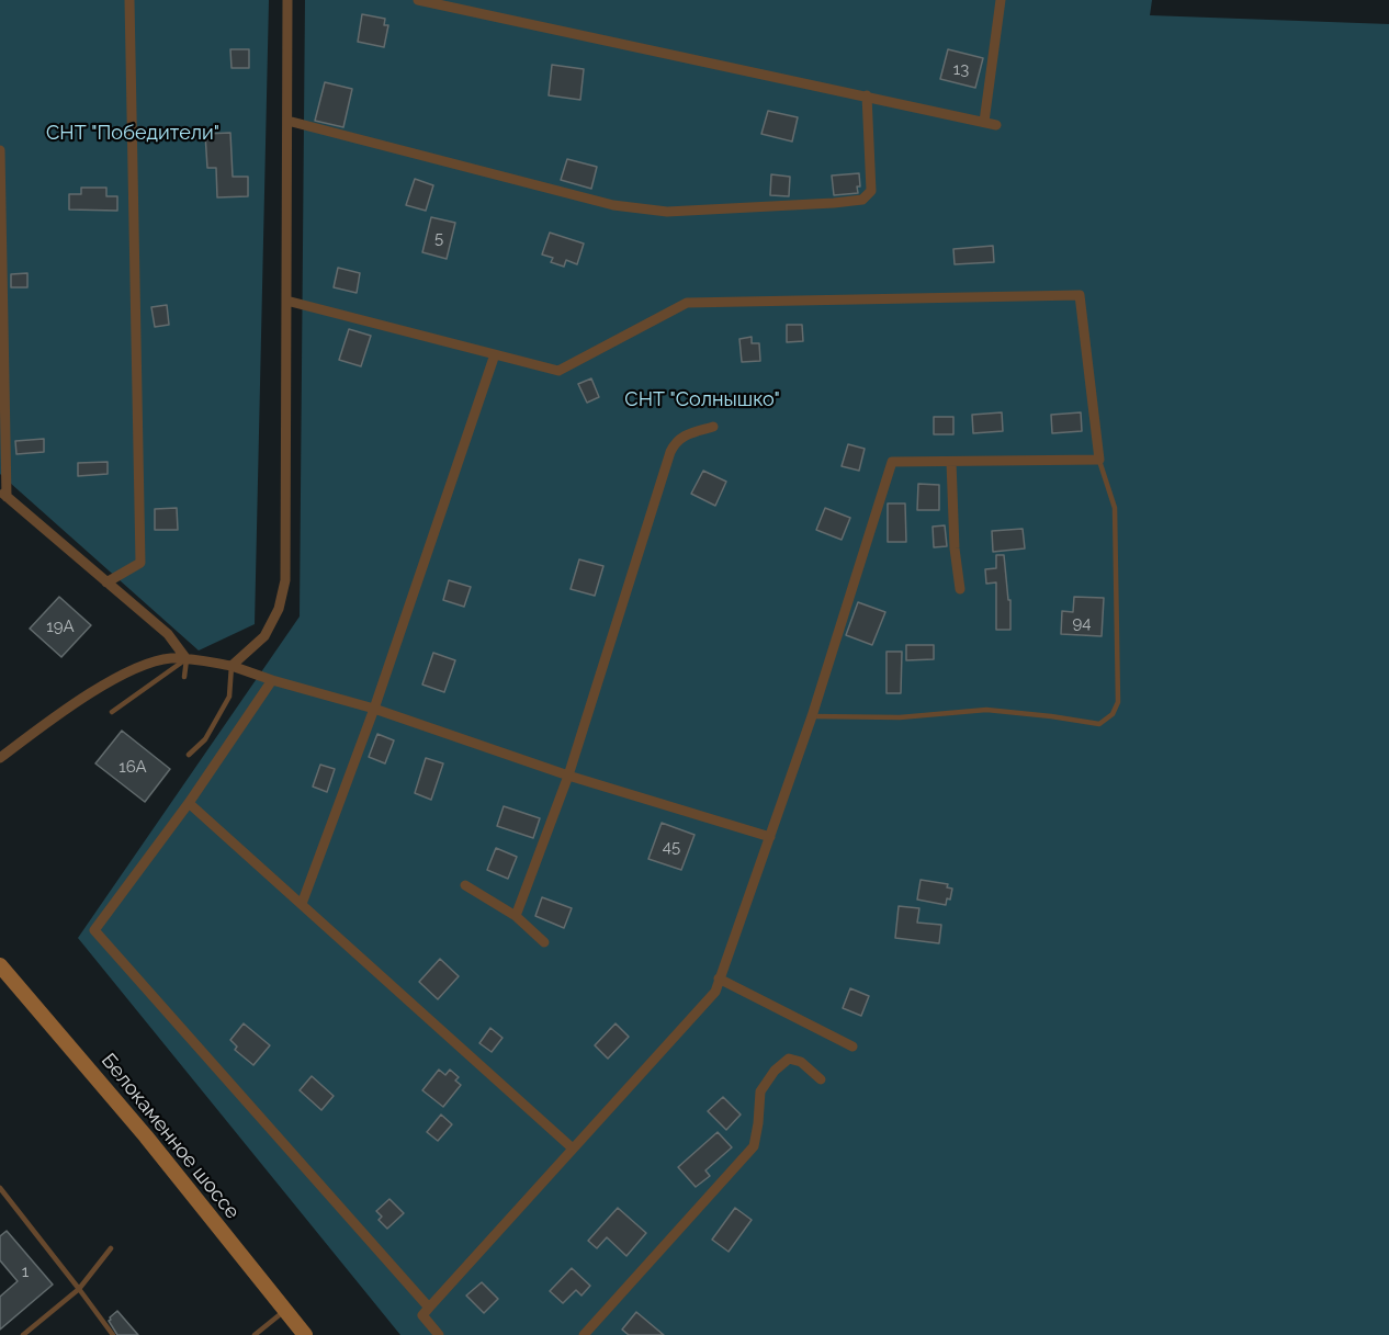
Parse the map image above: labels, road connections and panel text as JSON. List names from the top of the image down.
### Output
{
  "streets": {
    "main road": ["Белокаменное шоссе"]
  },
  "parks": ["СНТ \"Победители\"", "СНТ \"Солнышко\""],
  "house_numbers": [
    "13",
    "5",
    "94",
    "19А",
    "16А",
    "45",
    "1"
  ]
}
